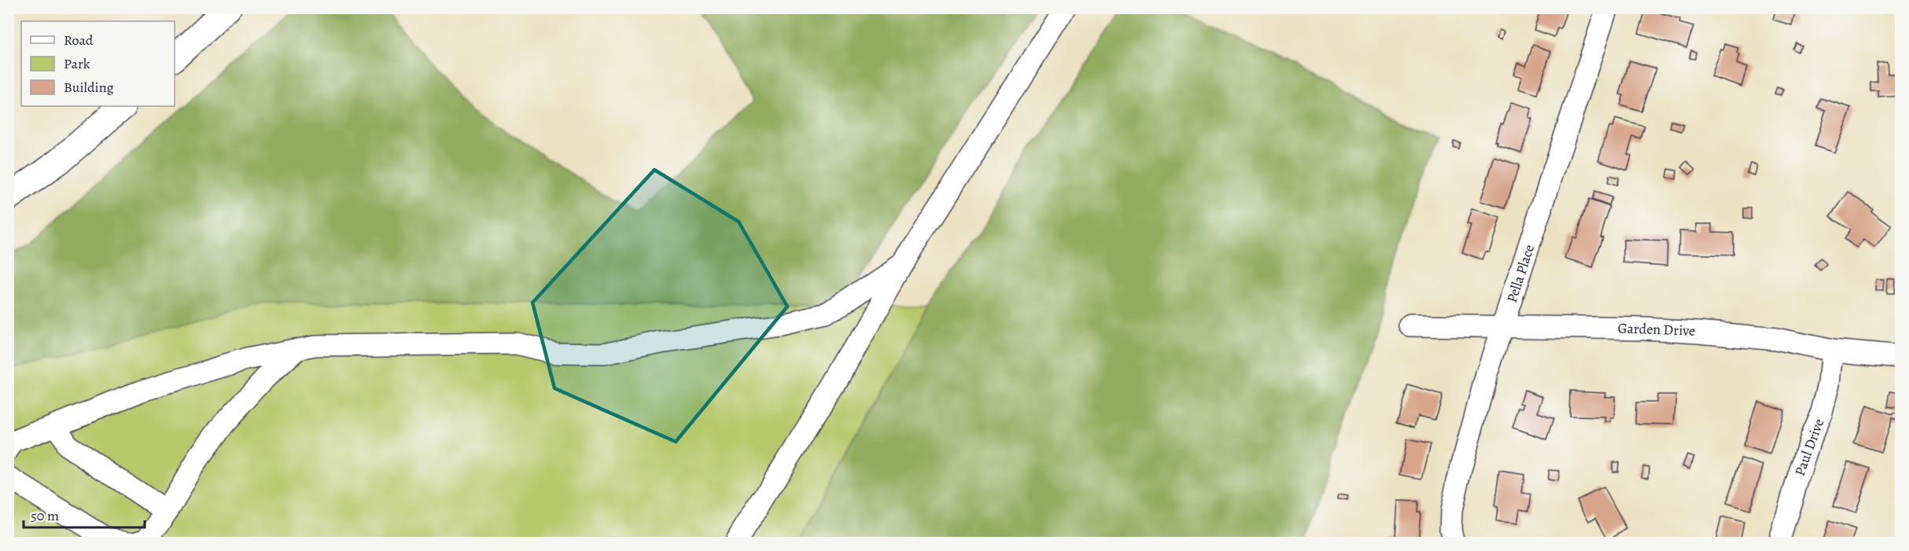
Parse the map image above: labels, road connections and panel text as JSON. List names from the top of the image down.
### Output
{
  "streets": {
    "street": ["Pella Place", "Garden Drive", "Paul Drive"]
  },
  "crossings": [
    ["Pella Place", "Garden Drive"],
    ["Garden Drive", "Paul Drive"]
  ],
  "legend": ["Road", "Park", "Building"],
  "scale_bar": "50 m"
}
